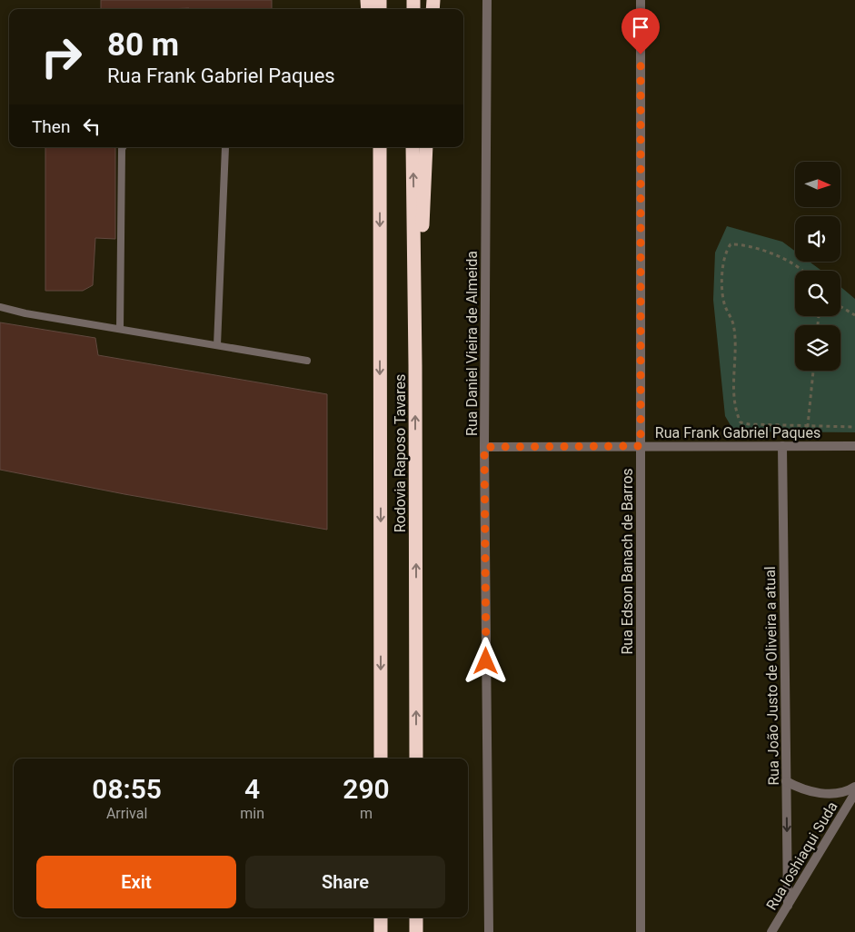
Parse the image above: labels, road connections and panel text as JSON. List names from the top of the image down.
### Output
{
  "streets": {
    "highway": ["Rodovia Raposo Tavares"],
    "street": [
      "Rua Daniel Vieira de Almeida",
      "Rua Frank Gabriel Paques",
      "Rua Edson Banach de Barros",
      "Rua João Justo de Oliveira a atual",
      "Rua loshiaqui Suda"
    ]
  },
  "crossings": [
    ["Rua Daniel Vieira de Almeida", "Rua Frank Gabriel Paques"],
    ["Rua Frank Gabriel Paques", "Rua Edson Banach de Barros"],
    ["Rua Frank Gabriel Paques", "Rua João Justo de Oliveira a atual"],
    ["Rua João Justo de Oliveira a atual", "Rua loshiaqui Suda"]
  ],
  "north": "right",
  "page": {
    "turn": ["80 m", "Rua Frank Gabriel Paques"],
    "then": "Then",
    "eta": [
      "08:55",
      "Arrival",
      "4",
      "min",
      "290",
      "m"
    ],
    "buttons": ["Exit", "Share"]
  }
}
